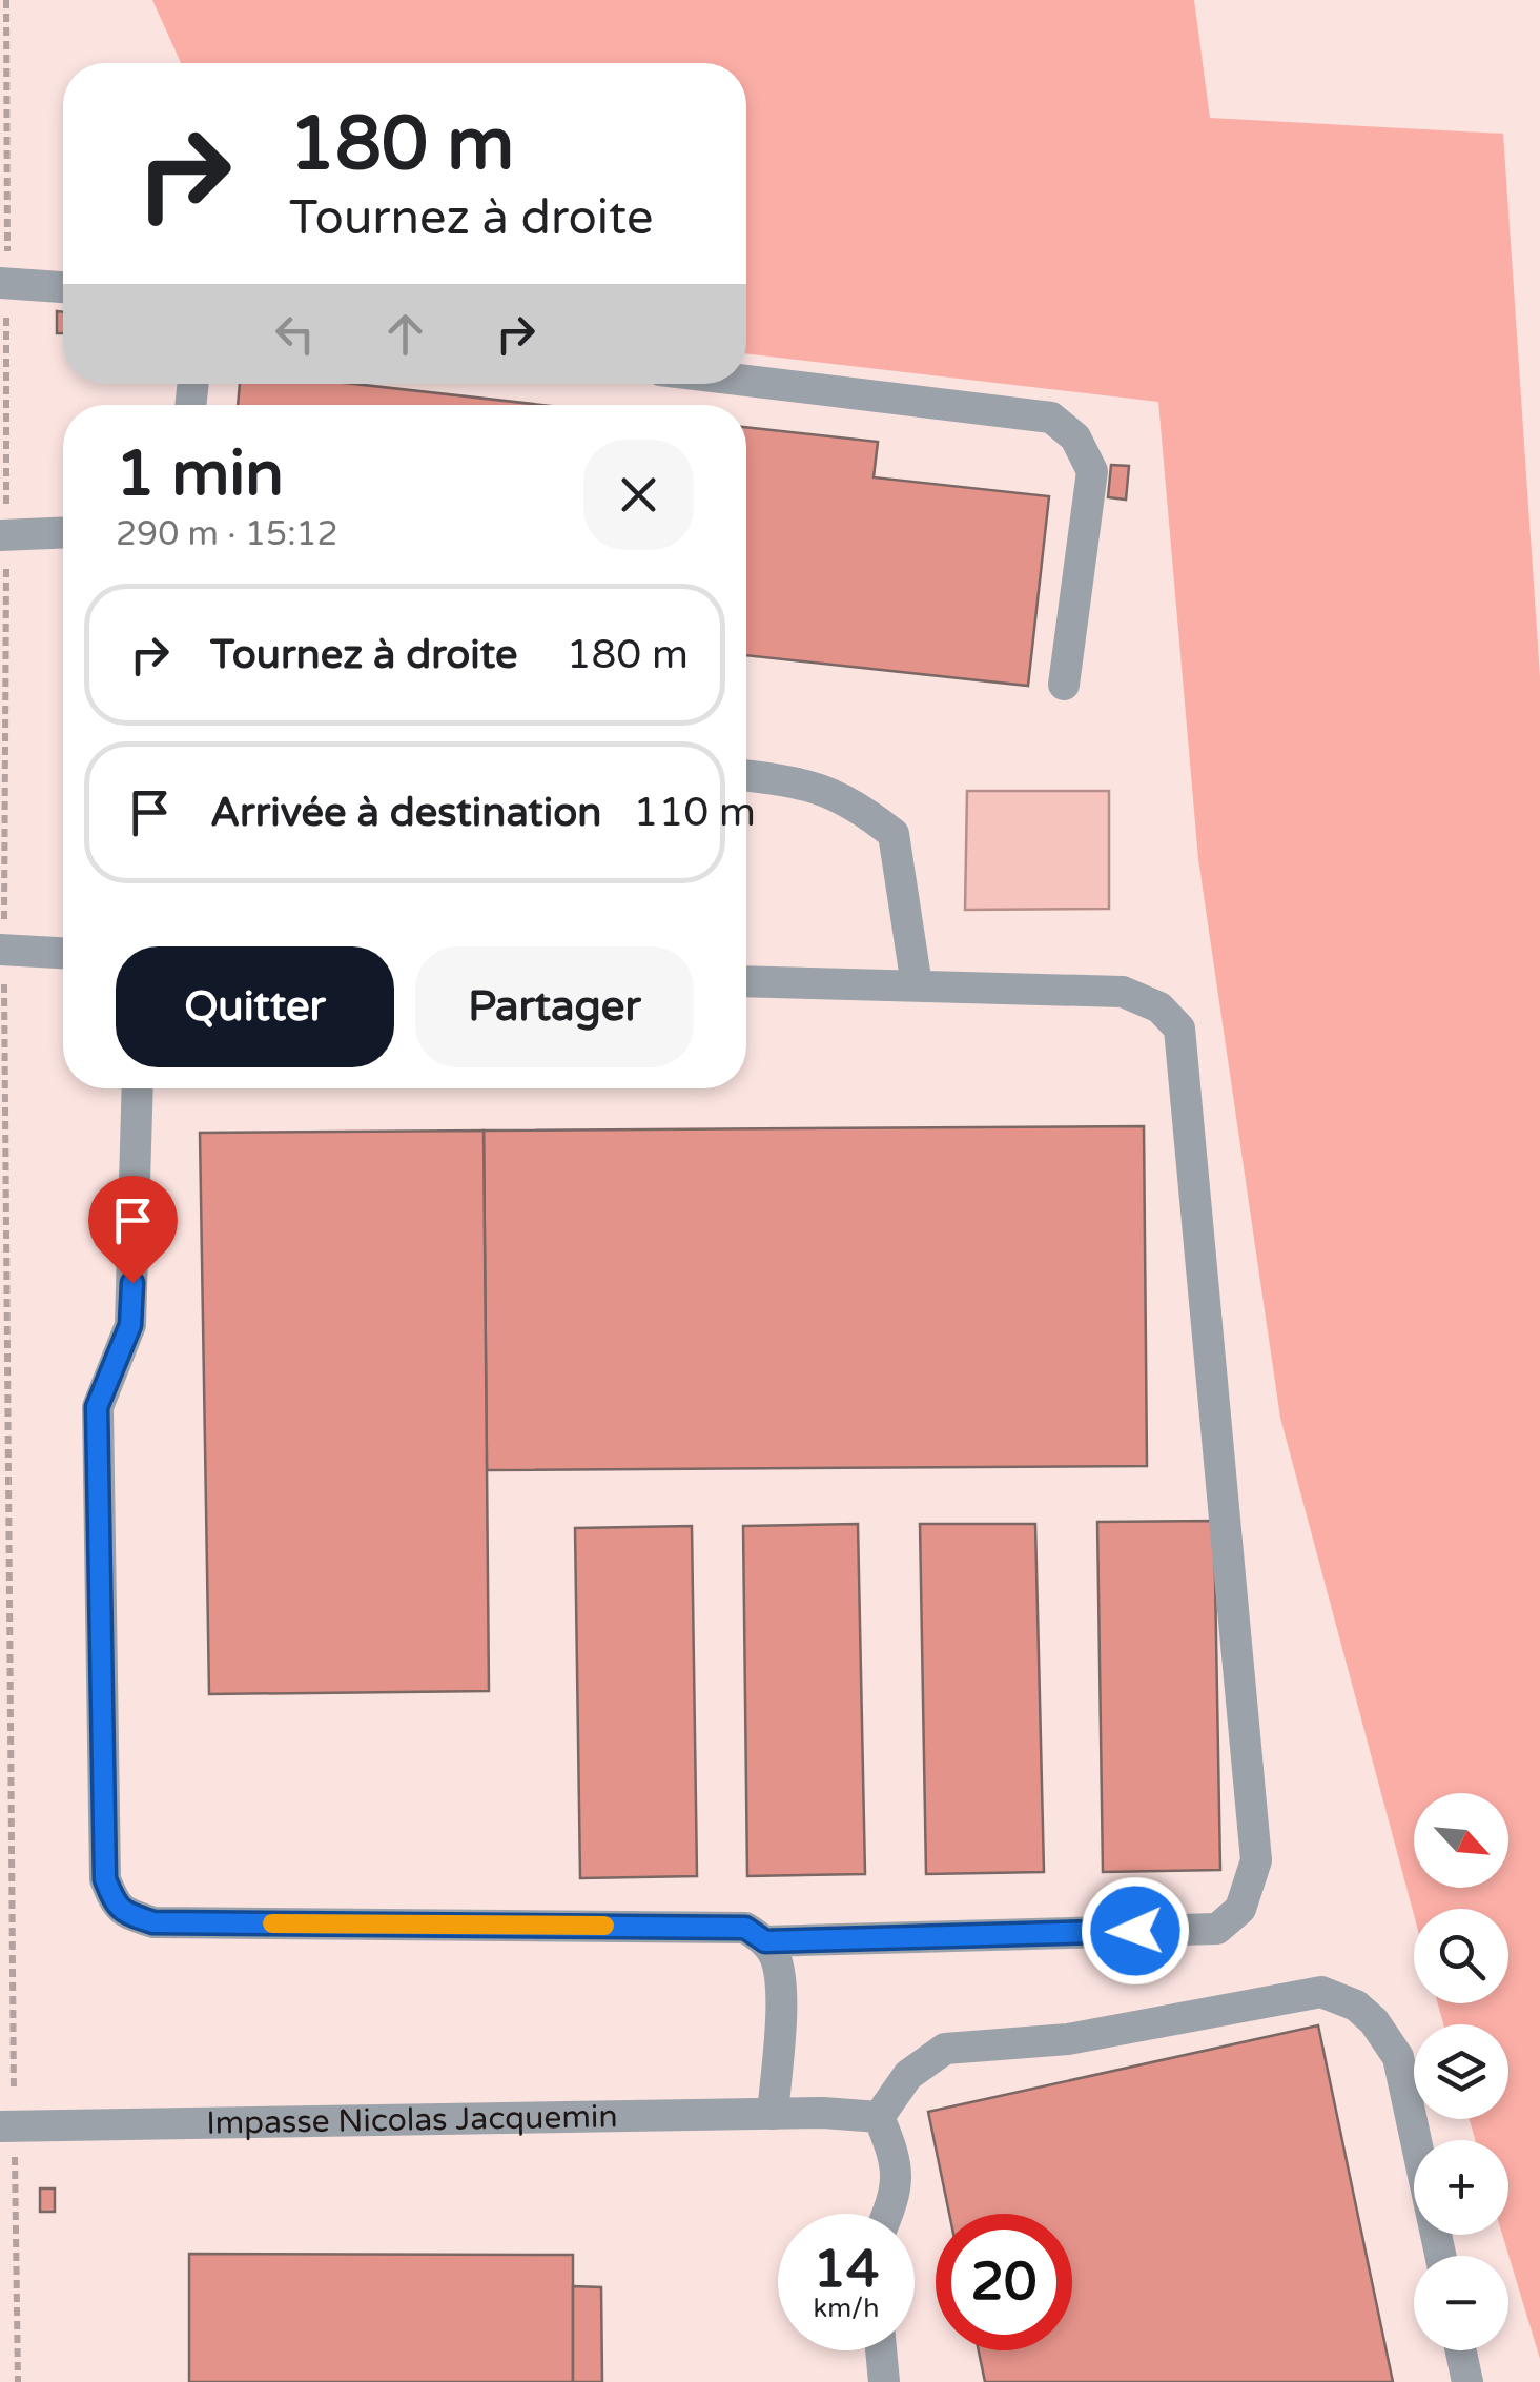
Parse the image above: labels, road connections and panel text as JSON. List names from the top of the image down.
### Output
{
  "streets": {
    "street": ["Impasse Nicolas Jacquemin"]
  },
  "north": "bottom right",
  "page": {
    "turn": ["180 m", "Tournez à droite"],
    "heading": ["1 min", "290 m · 15:12"],
    "list": [
      {
        "name": "Tournez à droite",
        "value": "180 m"
      },
      {
        "name": "Arrivée à destination",
        "value": "110 m"
      }
    ],
    "buttons": ["Quitter", "Partager"],
    "map_buttons": ["+", "−"],
    "speed": "14 km/h",
    "limit": "20"
  }
}
